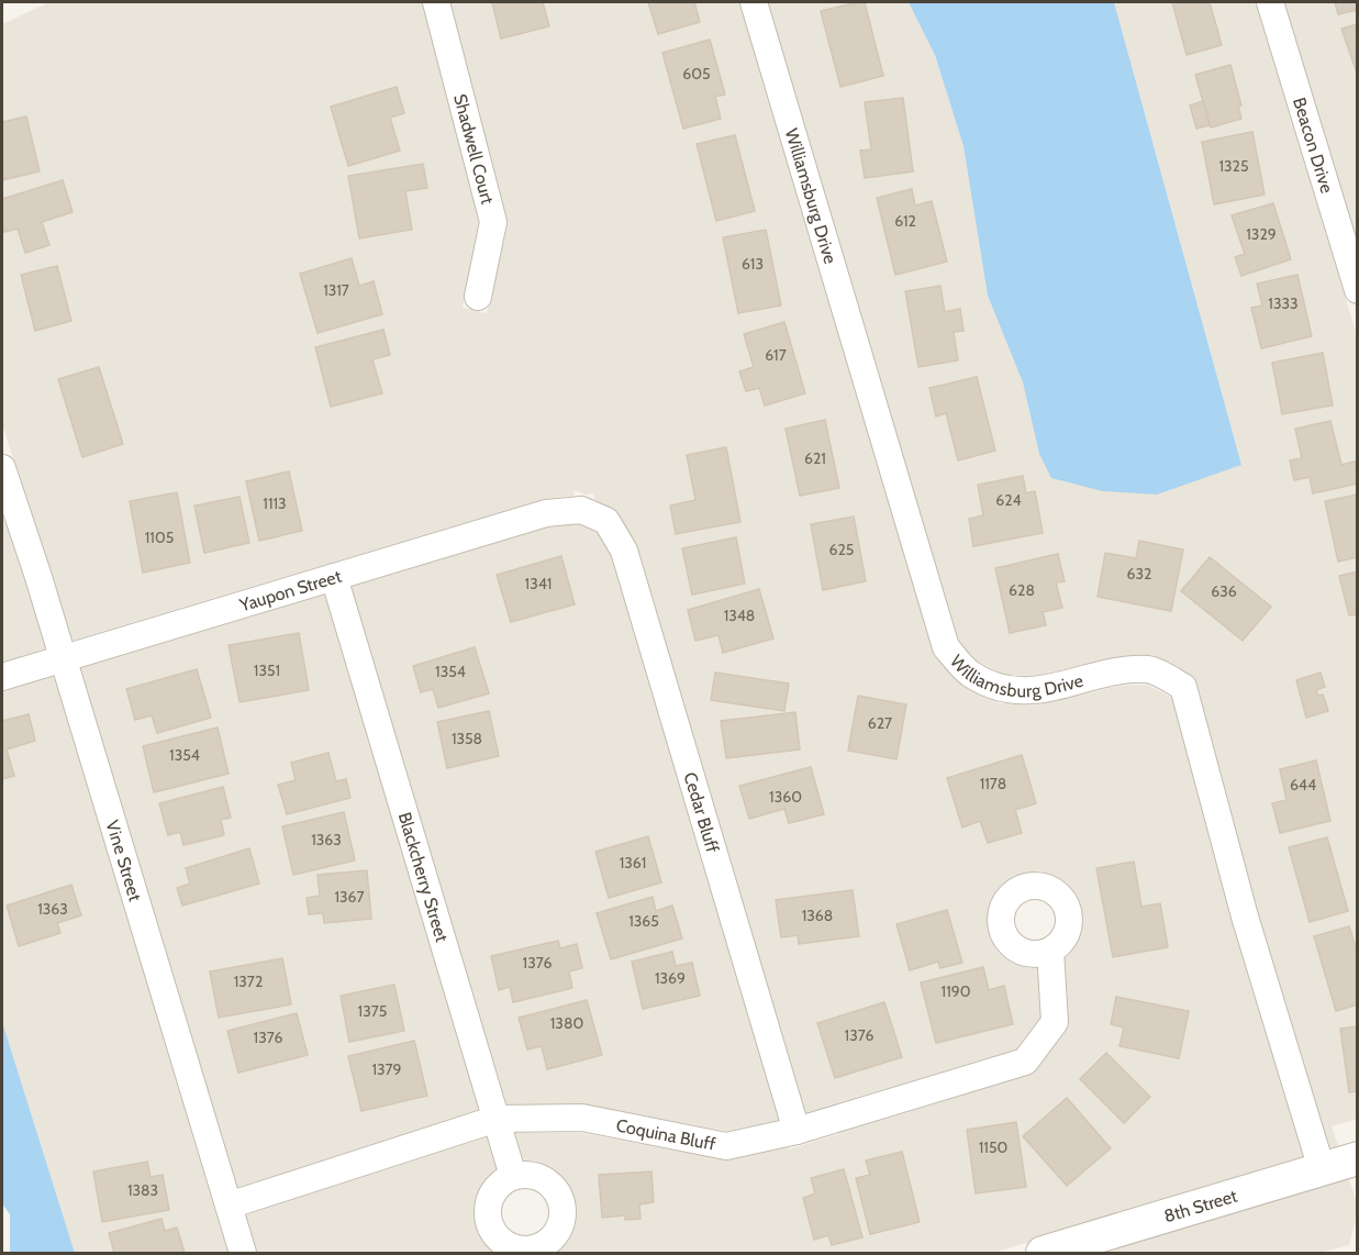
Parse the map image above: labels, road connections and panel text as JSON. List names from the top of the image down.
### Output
{
  "streets": {
    "street": [
      "Beacon Drive",
      "Shadwell Court",
      "Williamsburg Drive",
      "Yaupon Street",
      "Cedar Bluff",
      "Vine Street",
      "Blackcherry Street",
      "Coquina Bluff",
      "8th Street"
    ]
  },
  "crossings": [
    ["Williamsburg Drive", "8th Street"],
    ["Yaupon Street", "Cedar Bluff"],
    ["Yaupon Street", "Vine Street"],
    ["Yaupon Street", "Blackcherry Street"],
    ["Cedar Bluff", "Coquina Bluff"],
    ["Vine Street", "Coquina Bluff"],
    ["Blackcherry Street", "Coquina Bluff"]
  ],
  "house_numbers": [
    "605",
    "1325",
    "612",
    "1329",
    "613",
    "1317",
    "1333",
    "617",
    "621",
    "624",
    "1113",
    "1105",
    "625",
    "632",
    "1341",
    "628",
    "636",
    "1348",
    "1351",
    "1354",
    "627",
    "1358",
    "1354",
    "1178",
    "644",
    "1360",
    "1363",
    "1361",
    "1367",
    "1363",
    "1368",
    "1365",
    "1376",
    "1369",
    "1372",
    "1190",
    "1375",
    "1380",
    "1376",
    "1376",
    "1379",
    "1150",
    "1383"
  ]
}
